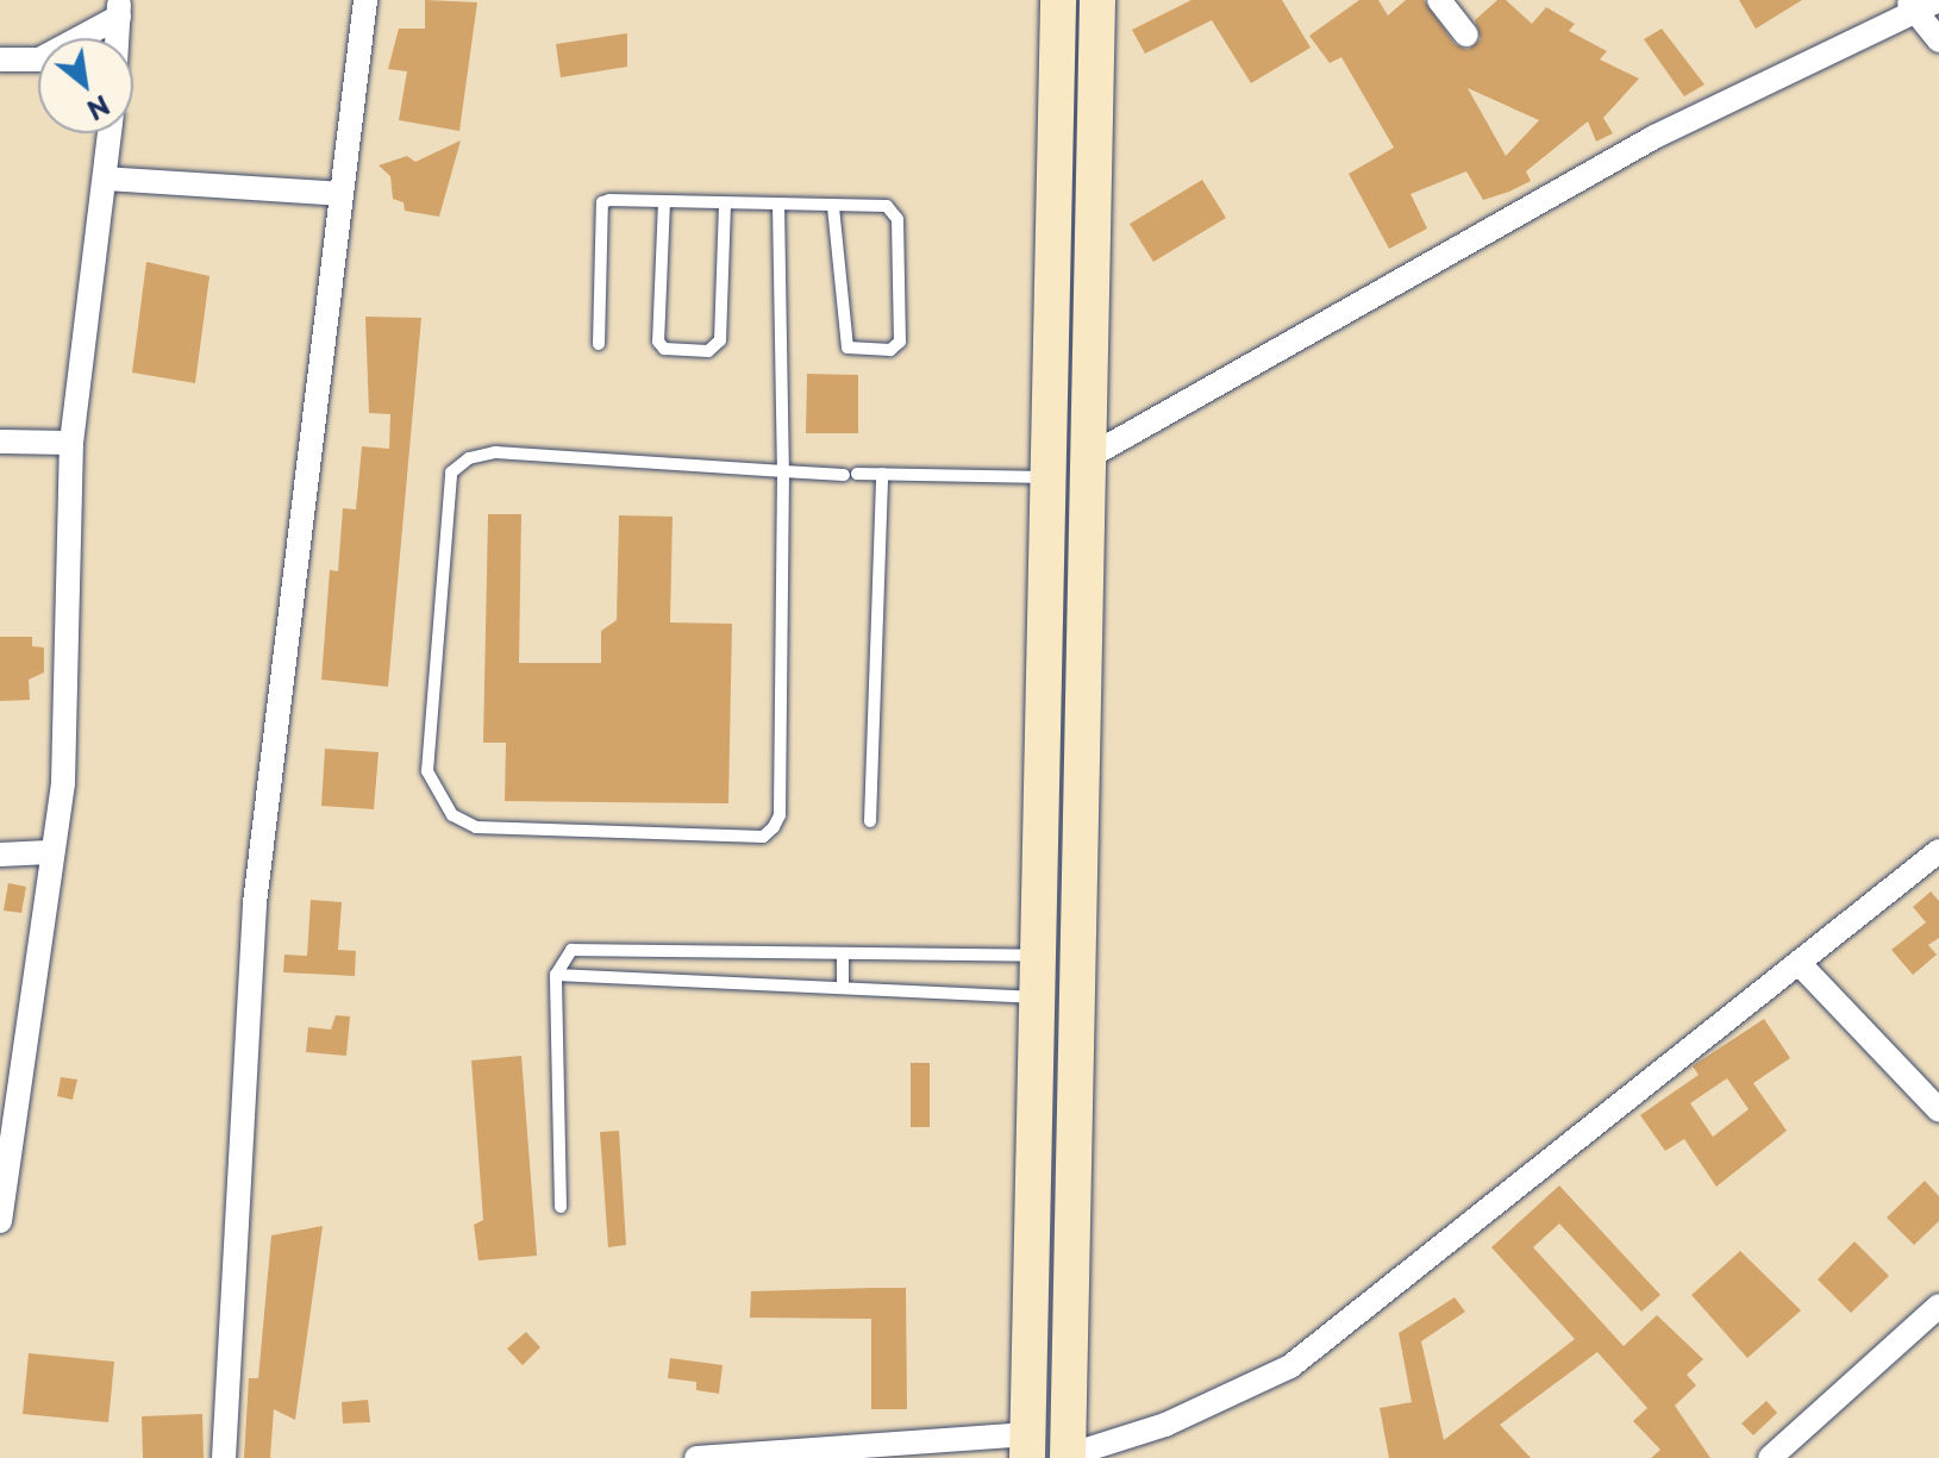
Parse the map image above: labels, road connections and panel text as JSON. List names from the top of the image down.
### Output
{
  "north": "bottom right"
}
